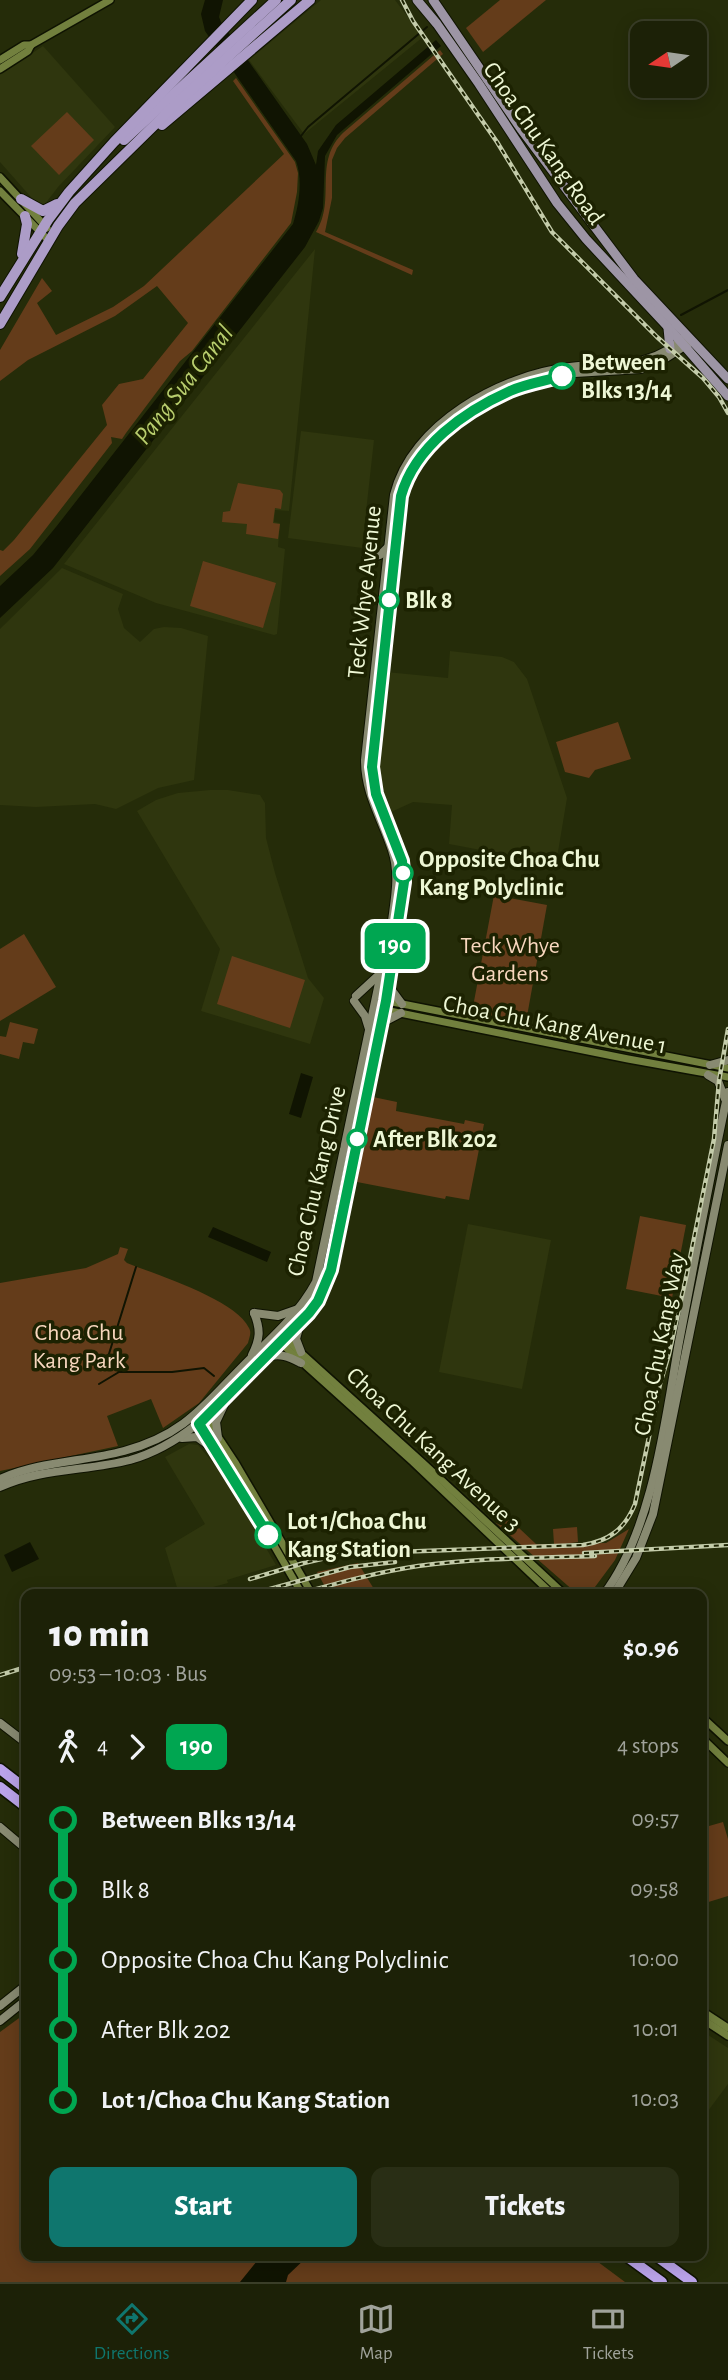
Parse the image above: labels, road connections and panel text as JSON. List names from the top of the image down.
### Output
{
  "streets": {
    "main road": [
      "Choa Chu Kang Road",
      "Teck Whye Avenue",
      "Choa Chu Kang Drive",
      "Choa Chu Kang Way"
    ],
    "street": ["Choa Chu Kang Avenue 1", "Choa Chu Kang Avenue 3"]
  },
  "crossings": [
    ["Choa Chu Kang Road", "Teck Whye Avenue"],
    ["Teck Whye Avenue", "Choa Chu Kang Avenue 1"],
    ["Teck Whye Avenue", "Choa Chu Kang Drive"],
    ["Choa Chu Kang Avenue 1", "Choa Chu Kang Drive"],
    ["Choa Chu Kang Drive", "Choa Chu Kang Avenue 3"]
  ],
  "water": ["Pang Sua Canal"],
  "parks": ["Teck Whye Gardens", "Choa Chu Kang Park"],
  "places": [
    "Between Blks 13/14",
    "Blk 8",
    "Opposite Choa Chu Kang Polyclinic",
    "After Blk 202",
    "Lot 1/Choa Chu Kang Station"
  ],
  "lines": ["bus line 190"],
  "north": "left",
  "page": {
    "on_map": "190",
    "heading": ["10 min", "09:53 – 10:03 · Bus", "$0.96"],
    "legs": ["4", "190", "4 stops"],
    "list": [
      {
        "name": "Between Blks 13/14",
        "value": "09:57"
      },
      {
        "name": "Blk 8",
        "value": "09:58"
      },
      {
        "name": "Opposite Choa Chu Kang Polyclinic",
        "value": "10:00"
      },
      {
        "name": "After Blk 202",
        "value": "10:01"
      },
      {
        "name": "Lot 1/Choa Chu Kang Station",
        "value": "10:03"
      }
    ],
    "buttons": ["Start", "Tickets"],
    "tabs": ["Directions", "Map", "Tickets"]
  }
}
